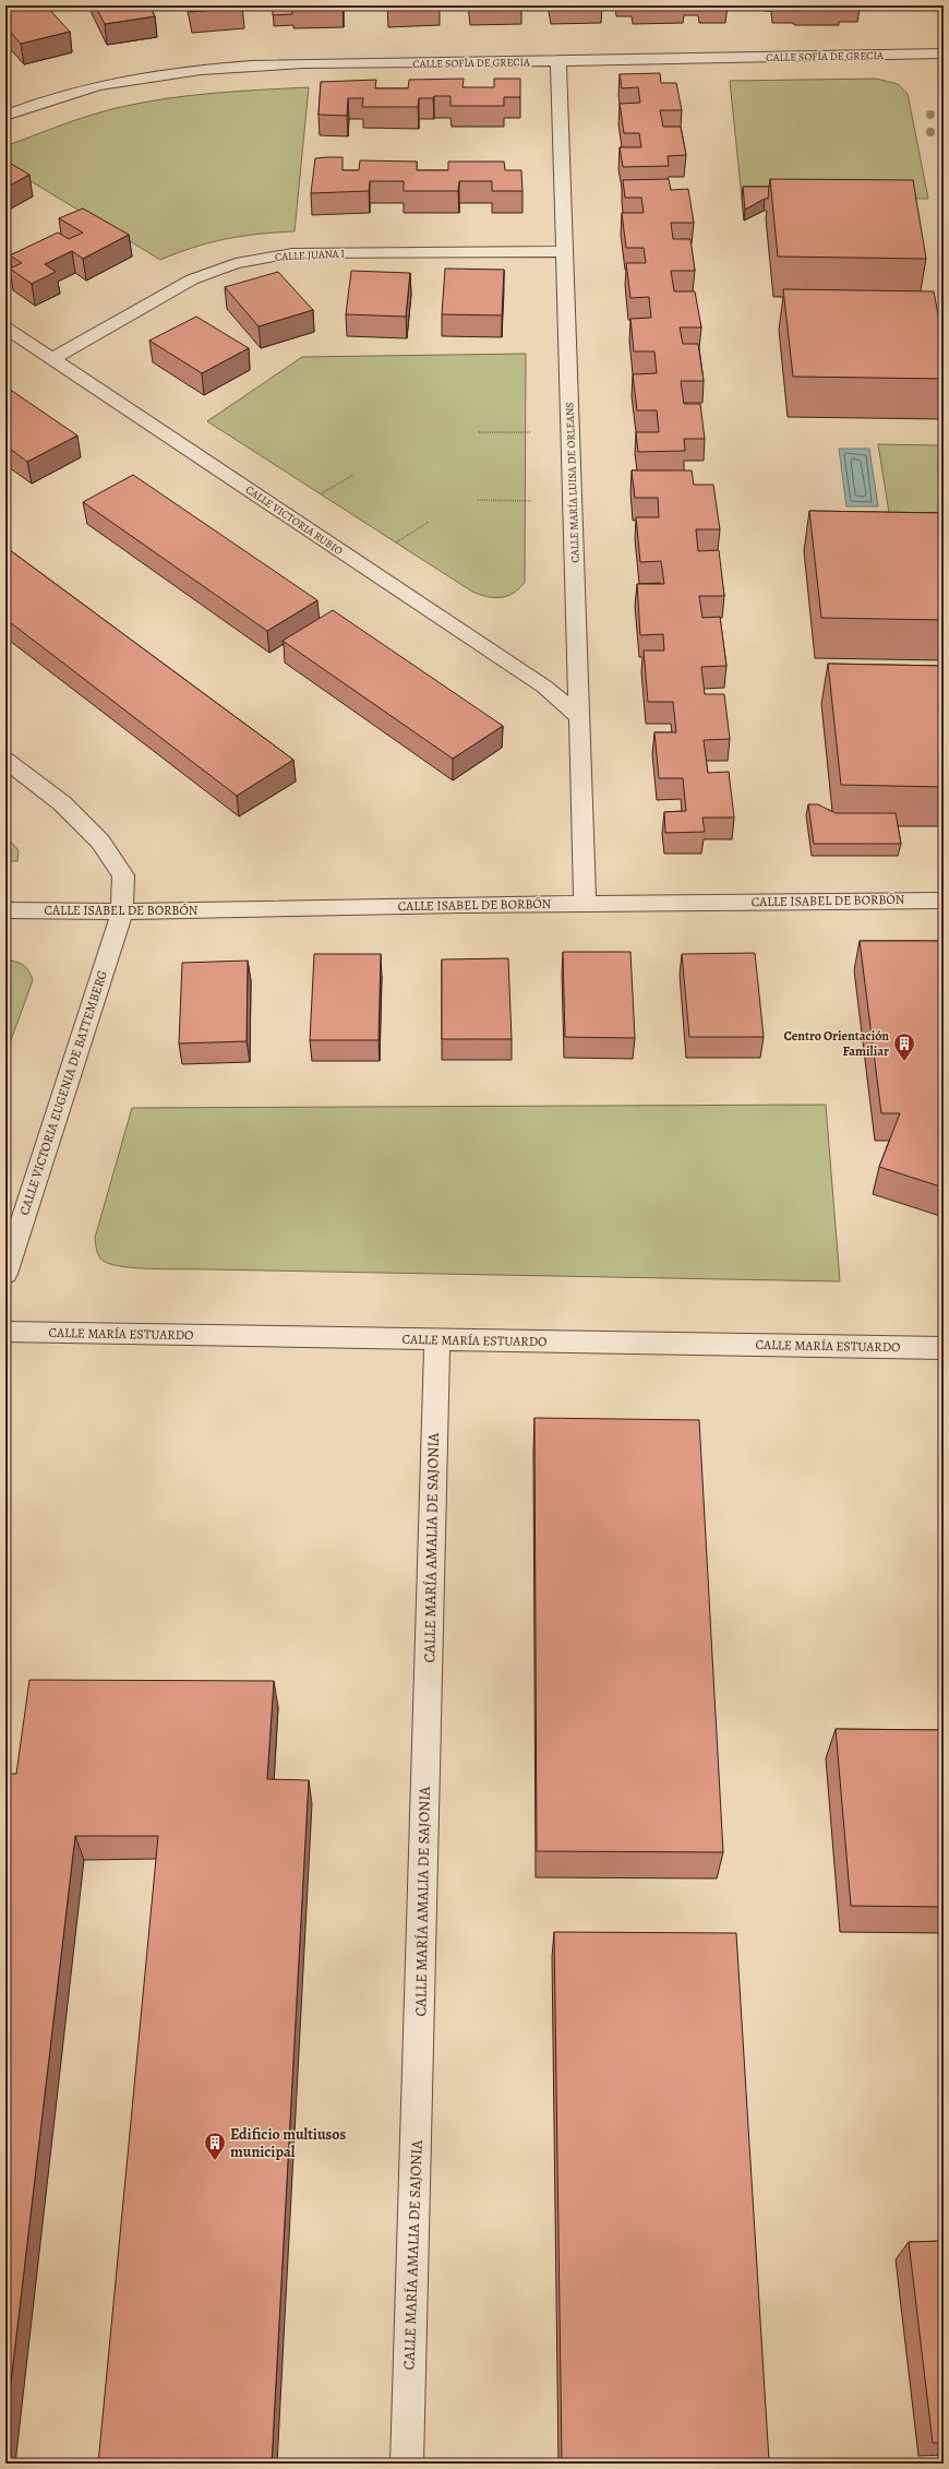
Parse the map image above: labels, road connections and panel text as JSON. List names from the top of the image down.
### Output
{
  "streets": {
    "street": [
      "CALLE SOFÍA DE GRECIA",
      "CALLE JUANA I",
      "CALLE MARÍA LUISA DE ORLEANS",
      "CALLE VICTORIA RUBIO",
      "CALLE ISABEL DE BORBÓN",
      "CALLE VICTORIA EUGENIA DE BATTEMBERG",
      "CALLE MARÍA ESTUARDO",
      "CALLE MARÍA AMALIA DE SAJONIA"
    ]
  },
  "crossings": [
    ["CALLE SOFÍA DE GRECIA", "CALLE MARÍA LUISA DE ORLEANS"],
    ["CALLE JUANA I", "CALLE MARÍA LUISA DE ORLEANS"],
    ["CALLE JUANA I", "CALLE VICTORIA RUBIO"],
    ["CALLE MARÍA LUISA DE ORLEANS", "CALLE VICTORIA RUBIO"],
    ["CALLE MARÍA LUISA DE ORLEANS", "CALLE ISABEL DE BORBÓN"],
    ["CALLE ISABEL DE BORBÓN", "CALLE VICTORIA EUGENIA DE BATTEMBERG"],
    ["CALLE MARÍA ESTUARDO", "CALLE MARÍA AMALIA DE SAJONIA"]
  ],
  "places": {
    "building": ["Centro Orientación Familiar", "Edificio multiusos municipal"]
  }
}
